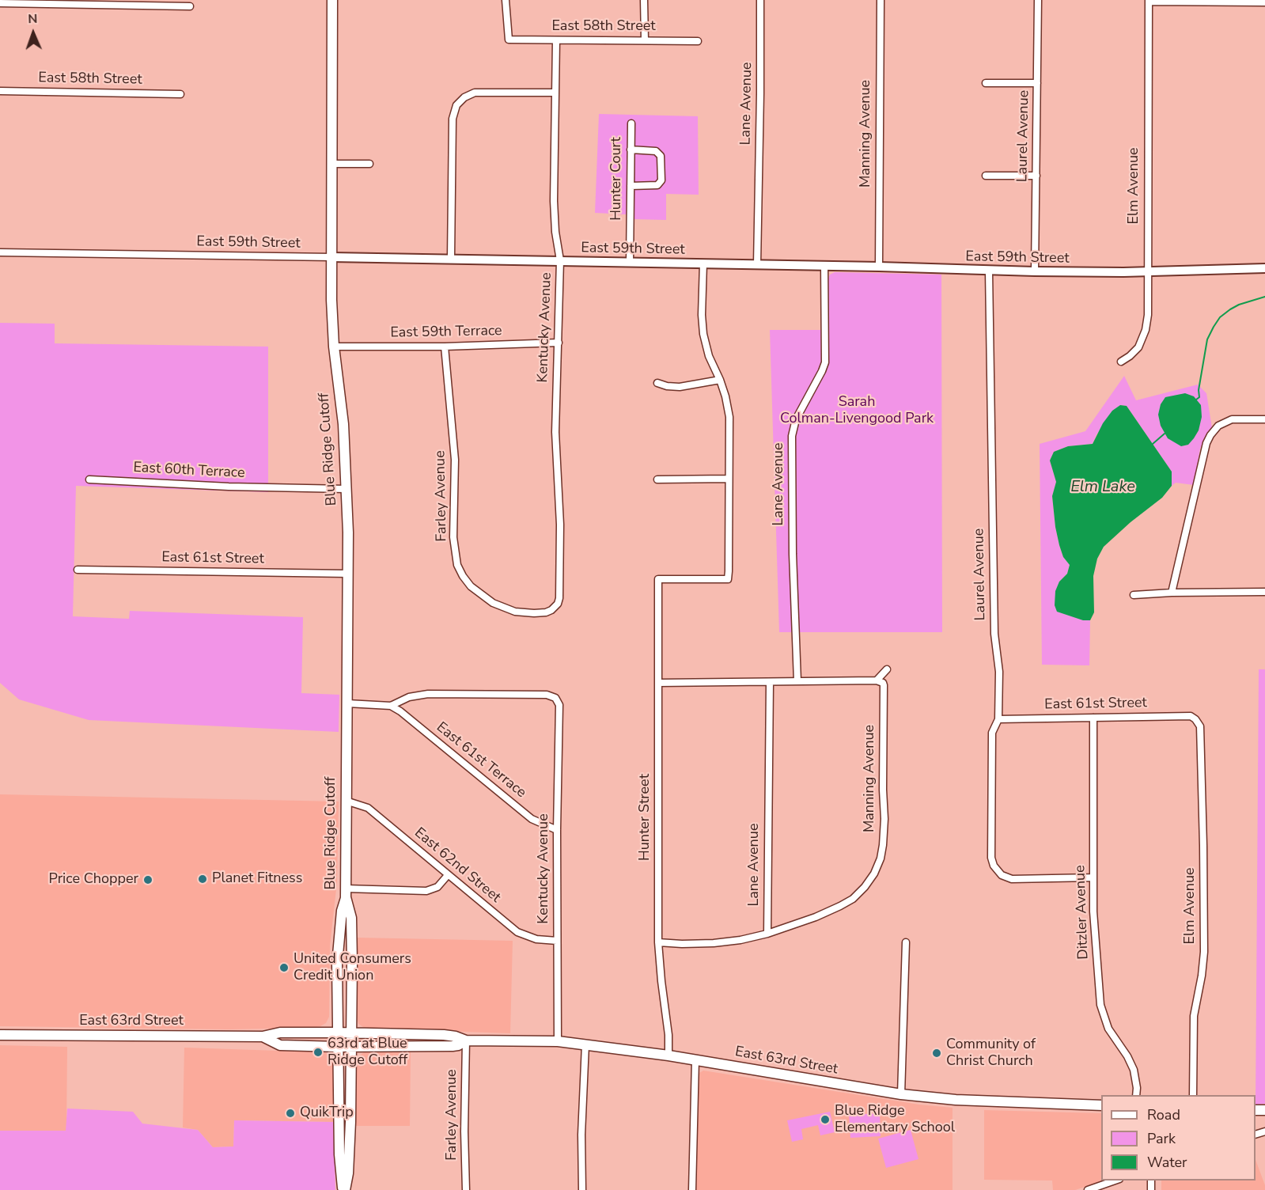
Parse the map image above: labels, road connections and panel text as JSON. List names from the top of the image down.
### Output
{
  "streets": {
    "main road": ["Blue Ridge Cutoff", "East 63rd Street"],
    "street": [
      "East 58th Street",
      "Lane Avenue",
      "Manning Avenue",
      "Laurel Avenue",
      "Hunter Court",
      "Elm Avenue",
      "East 59th Street",
      "Kentucky Avenue",
      "East 59th Terrace",
      "East 60th Terrace",
      "Farley Avenue",
      "East 61st Street",
      "East 61st Terrace",
      "Hunter Street",
      "East 62nd Street",
      "Ditzler Avenue"
    ]
  },
  "crossings": [
    ["East 58th Street", "Kentucky Avenue"],
    ["Lane Avenue", "Manning Avenue"],
    ["Lane Avenue", "East 59th Street"],
    ["Manning Avenue", "East 59th Street"],
    ["Laurel Avenue", "East 59th Street"],
    ["Laurel Avenue", "East 61st Street"],
    ["Laurel Avenue", "Ditzler Avenue"],
    ["Hunter Court", "East 59th Street"],
    ["Elm Avenue", "East 59th Street"],
    ["Elm Avenue", "East 61st Street"],
    ["East 59th Street", "Kentucky Avenue"],
    ["East 59th Street", "Blue Ridge Cutoff"],
    ["Kentucky Avenue", "East 59th Terrace"],
    ["Kentucky Avenue", "Farley Avenue"],
    ["Kentucky Avenue", "East 61st Terrace"],
    ["Kentucky Avenue", "East 62nd Street"],
    ["Kentucky Avenue", "East 63rd Street"],
    ["East 59th Terrace", "Blue Ridge Cutoff"],
    ["East 59th Terrace", "Farley Avenue"],
    ["Blue Ridge Cutoff", "East 60th Terrace"],
    ["Blue Ridge Cutoff", "East 61st Street"],
    ["Blue Ridge Cutoff", "East 62nd Street"],
    ["Blue Ridge Cutoff", "East 63rd Street"],
    ["Farley Avenue", "East 63rd Street"],
    ["East 61st Street", "Ditzler Avenue"],
    ["Hunter Street", "East 63rd Street"]
  ],
  "water": ["Elm Lake"],
  "parks": ["Sarah Colman-Livengood Park"],
  "places": [
    "Planet Fitness",
    "Price Chopper",
    "United Consumers Credit Union",
    "63rd at Blue Ridge Cutoff",
    "Community of Christ Church",
    "QuikTrip",
    "Blue Ridge Elementary School"
  ],
  "legend": ["Road", "Park", "Water"],
  "north": "top"
}
